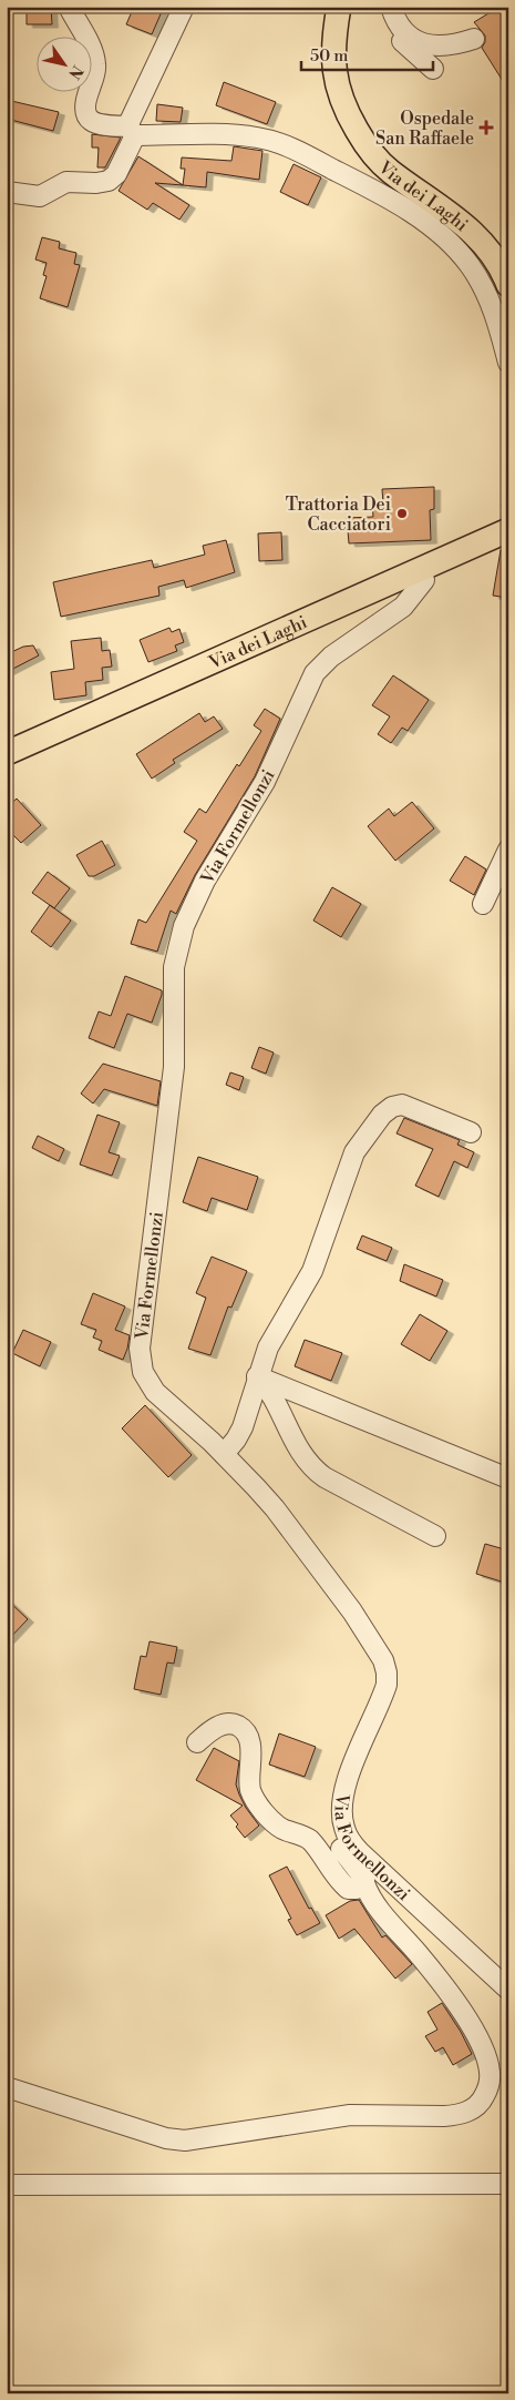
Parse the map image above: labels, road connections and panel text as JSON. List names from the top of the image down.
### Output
{
  "streets": {
    "main road": ["Via dei Laghi"],
    "street": ["Via Formellonzi"]
  },
  "crossings": [
    ["Via dei Laghi", "Via Formellonzi"]
  ],
  "places": {
    "health": ["Ospedale San Raffaele"],
    "other": ["Trattoria Dei Cacciatori"]
  },
  "scale_bar": "50 m",
  "north": "bottom right"
}
